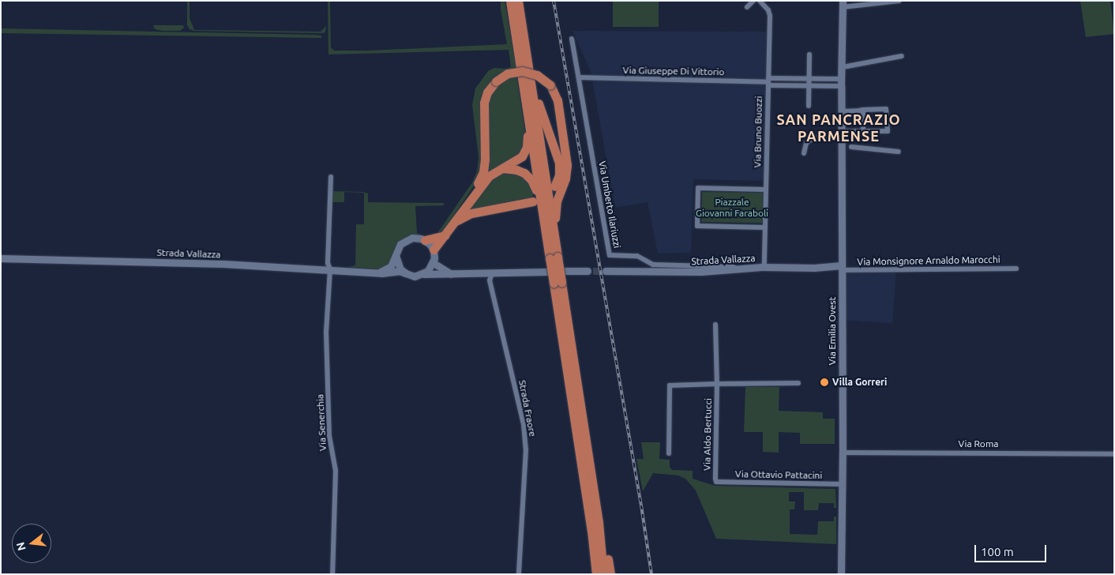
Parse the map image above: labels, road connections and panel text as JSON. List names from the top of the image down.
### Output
{
  "streets": {
    "street": [
      "Via Giuseppe Di Vittorio",
      "Via Bruno Buozzi",
      "Via Umberto Ilariuzzi",
      "Strada Vallazza",
      "Via Monsignore Arnaldo Marocchi",
      "Via Emilia Ovest",
      "Strada Fraore",
      "Via Senerchia",
      "Via Aldo Bertucci",
      "Via Roma",
      "Via Ottavio Pattacini"
    ]
  },
  "crossings": [
    ["Via Giuseppe Di Vittorio", "Via Bruno Buozzi"],
    ["Via Giuseppe Di Vittorio", "Via Umberto Ilariuzzi"],
    ["Via Bruno Buozzi", "Strada Vallazza"],
    ["Via Umberto Ilariuzzi", "Strada Vallazza"],
    ["Strada Vallazza", "Via Monsignore Arnaldo Marocchi"],
    ["Strada Vallazza", "Via Emilia Ovest"],
    ["Strada Vallazza", "Strada Fraore"],
    ["Strada Vallazza", "Via Senerchia"],
    ["Via Monsignore Arnaldo Marocchi", "Via Emilia Ovest"],
    ["Via Emilia Ovest", "Via Roma"],
    ["Via Emilia Ovest", "Via Ottavio Pattacini"],
    ["Via Aldo Bertucci", "Via Ottavio Pattacini"]
  ],
  "districts": ["SAN PANCRAZIO PARMENSE"],
  "parks": ["Piazzale Giovanni Faraboli"],
  "places": ["Villa Gorreri"],
  "scale_bar": "100 m",
  "north": "left"
}
